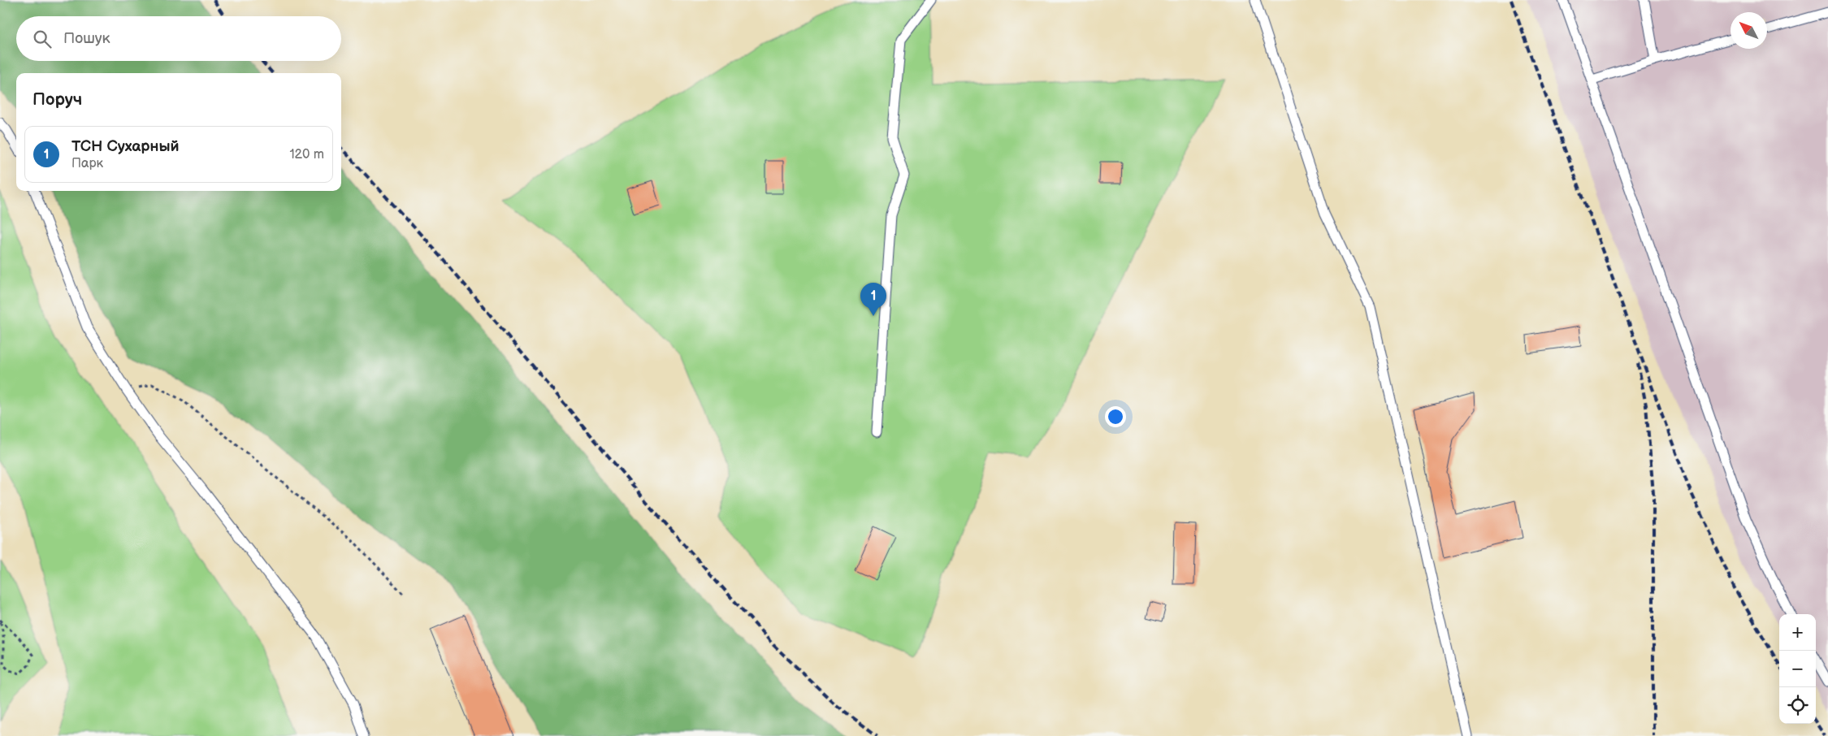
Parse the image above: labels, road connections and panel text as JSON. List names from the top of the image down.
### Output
{
  "north": "top left",
  "page": {
    "search": "Пошук",
    "heading": "Поруч",
    "list": [
      {
        "mark": "1",
        "name": "ТСН Сухарный",
        "note": "Парк",
        "value": "120 m"
      }
    ],
    "pins": "1",
    "map_buttons": ["+", "−"]
  }
}
